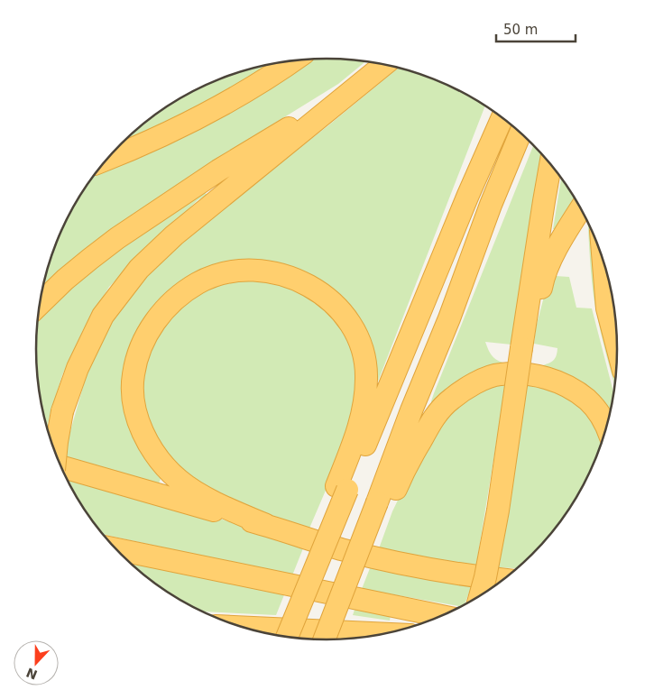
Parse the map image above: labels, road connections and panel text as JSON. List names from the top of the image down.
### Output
{
  "scale_bar": "50 m",
  "north": "bottom"
}
